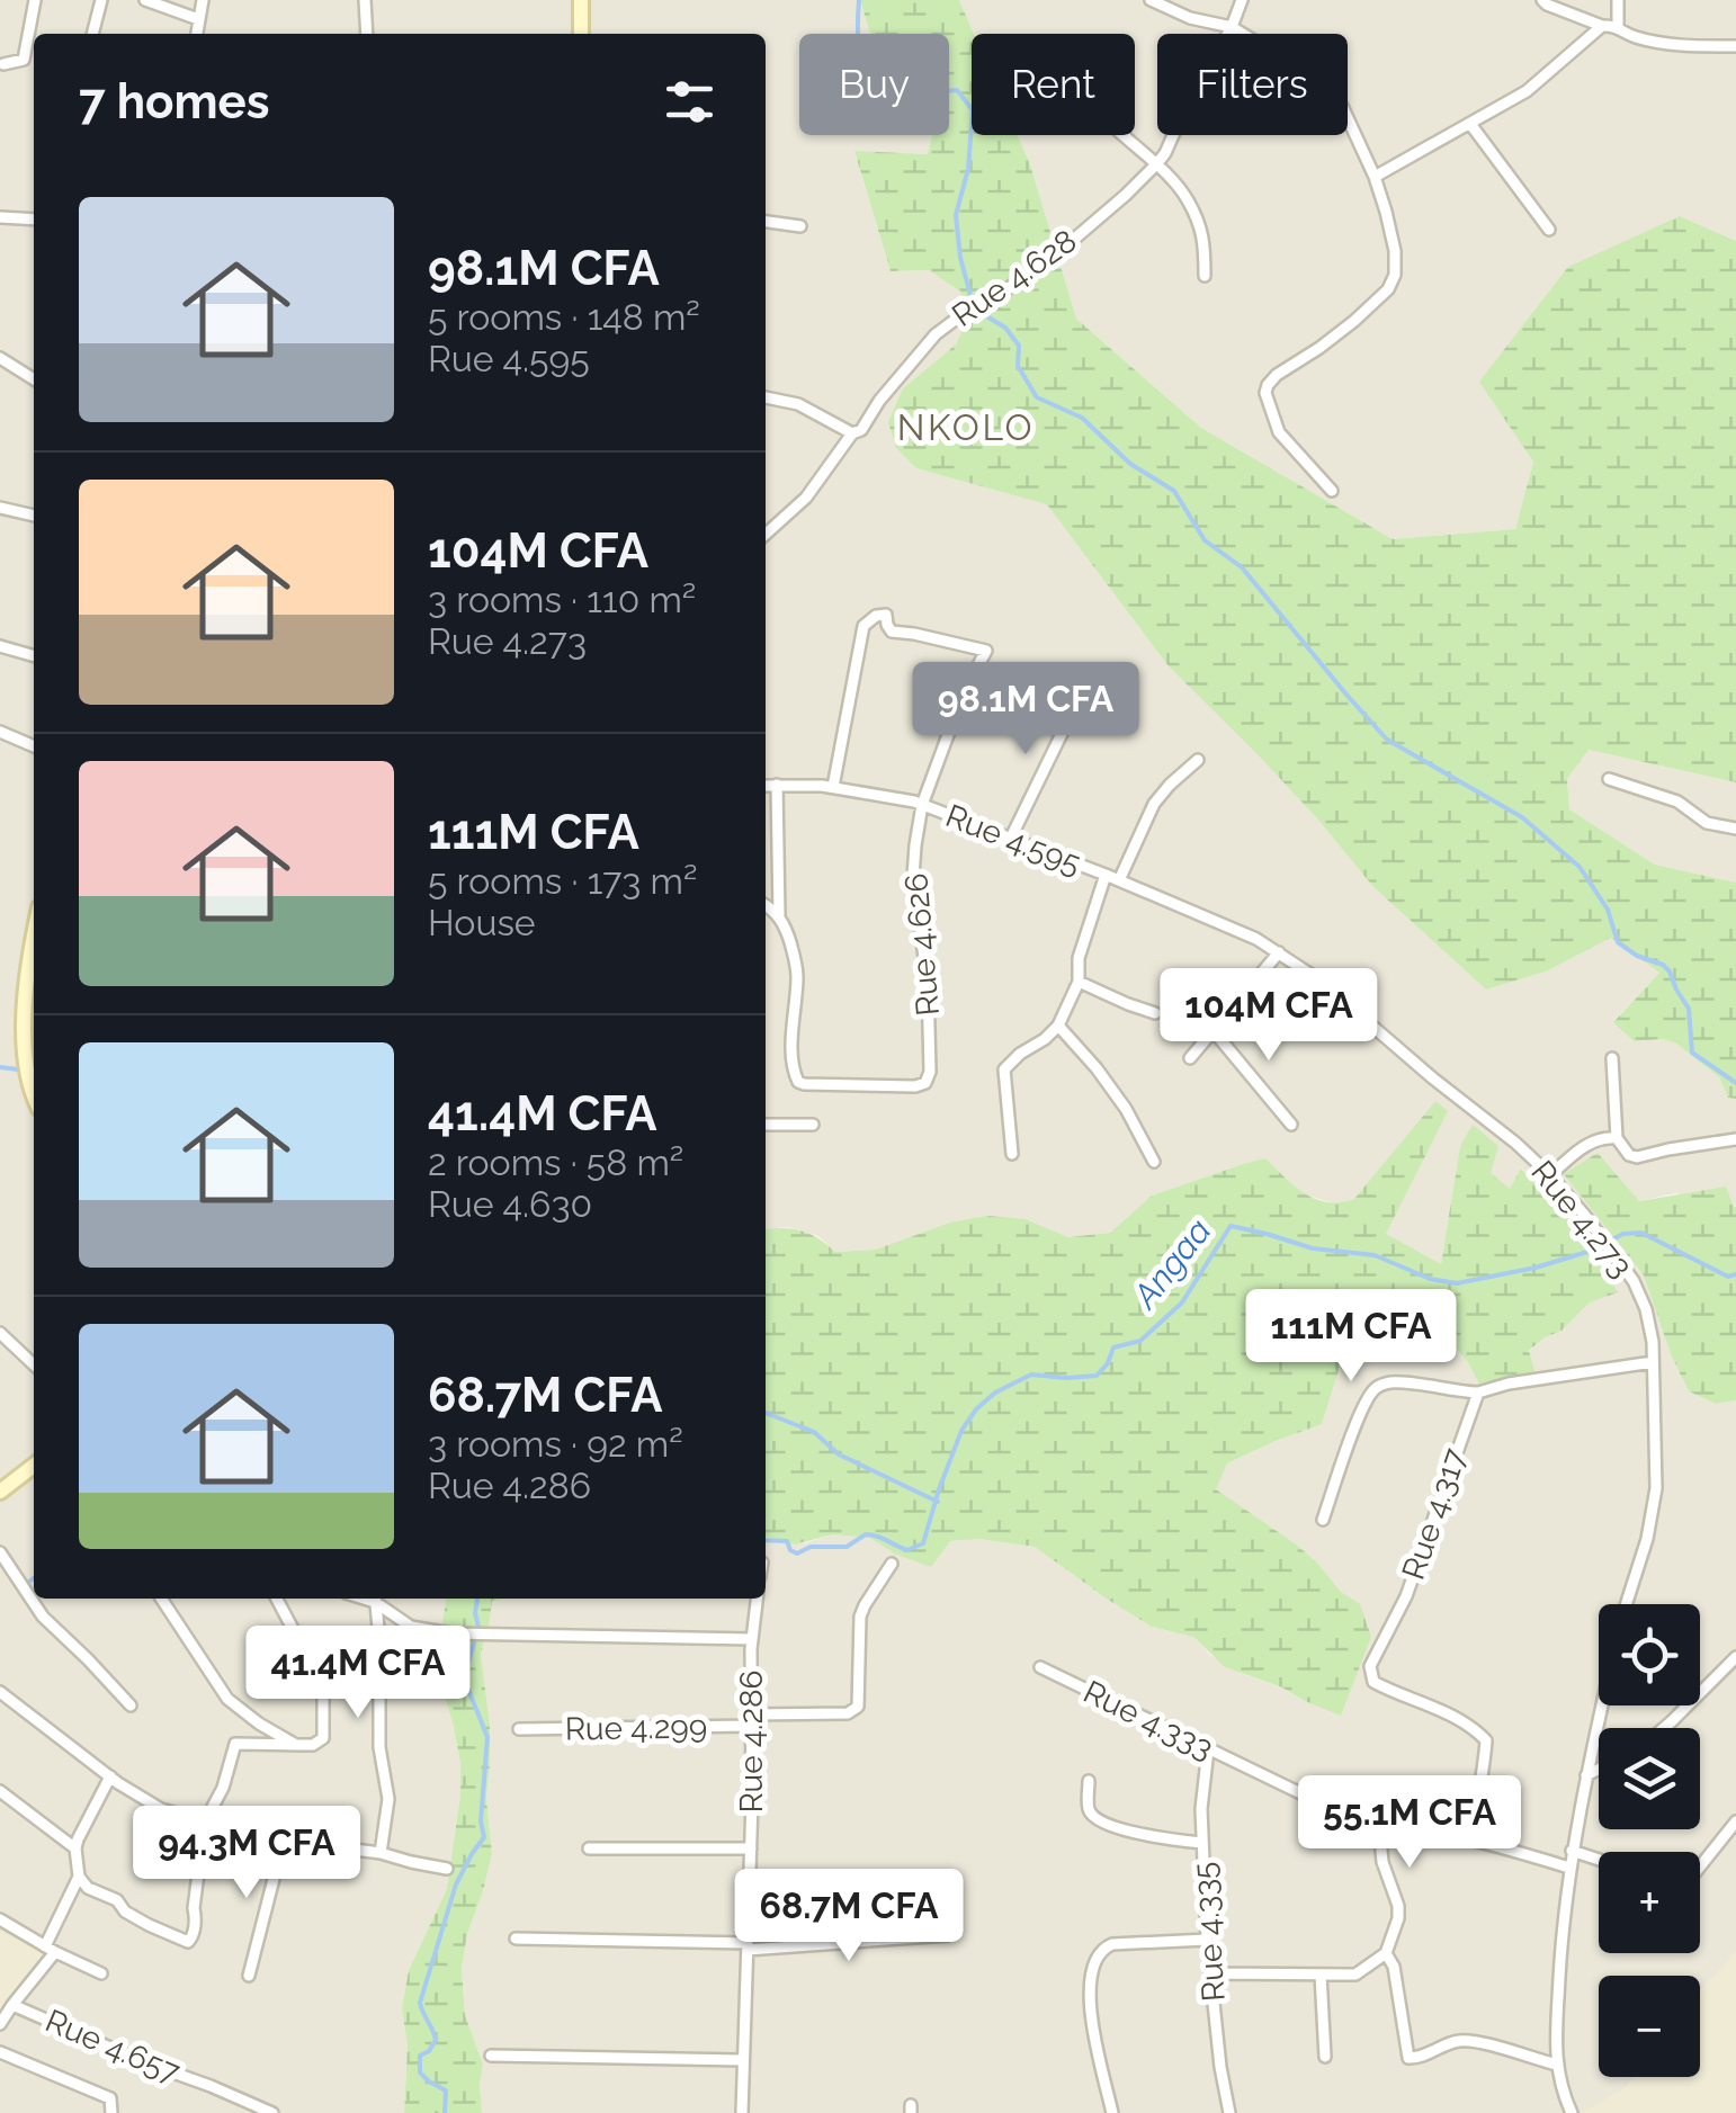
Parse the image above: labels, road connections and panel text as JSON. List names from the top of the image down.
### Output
{
  "streets": {
    "street": [
      "Rue 4.628",
      "Rue 4.595",
      "Rue 4.626",
      "Rue 4.273",
      "Rue 4.317",
      "Rue 4.333",
      "Rue 4.299",
      "Rue 4.286",
      "Rue 4.335",
      "Rue 4.657"
    ]
  },
  "crossings": [
    ["Rue 4.595", "Rue 4.626"],
    ["Rue 4.595", "Rue 4.273"],
    ["Rue 4.273", "Rue 4.333"],
    ["Rue 4.317", "Rue 4.333"],
    ["Rue 4.333", "Rue 4.335"],
    ["Rue 4.299", "Rue 4.286"]
  ],
  "districts": ["NKOLO"],
  "water": ["Angaa"],
  "page": {
    "chip": ["Buy", "Rent", "Filters"],
    "heading": "7 homes",
    "list": [
      {
        "name": "98.1M CFA",
        "note": "5 rooms · 148 m² · Rue 4.595"
      },
      {
        "name": "104M CFA",
        "note": "3 rooms · 110 m² · Rue 4.273"
      },
      {
        "name": "111M CFA",
        "note": "5 rooms · 173 m² · House"
      },
      {
        "name": "41.4M CFA",
        "note": "2 rooms · 58 m² · Rue 4.630"
      },
      {
        "name": "68.7M CFA",
        "note": "3 rooms · 92 m² · Rue 4.286"
      }
    ],
    "price": [
      "98.1M CFA",
      "104M CFA",
      "111M CFA",
      "41.4M CFA",
      "55.1M CFA",
      "94.3M CFA",
      "68.7M CFA"
    ],
    "map_buttons": ["+", "−"]
  }
}
